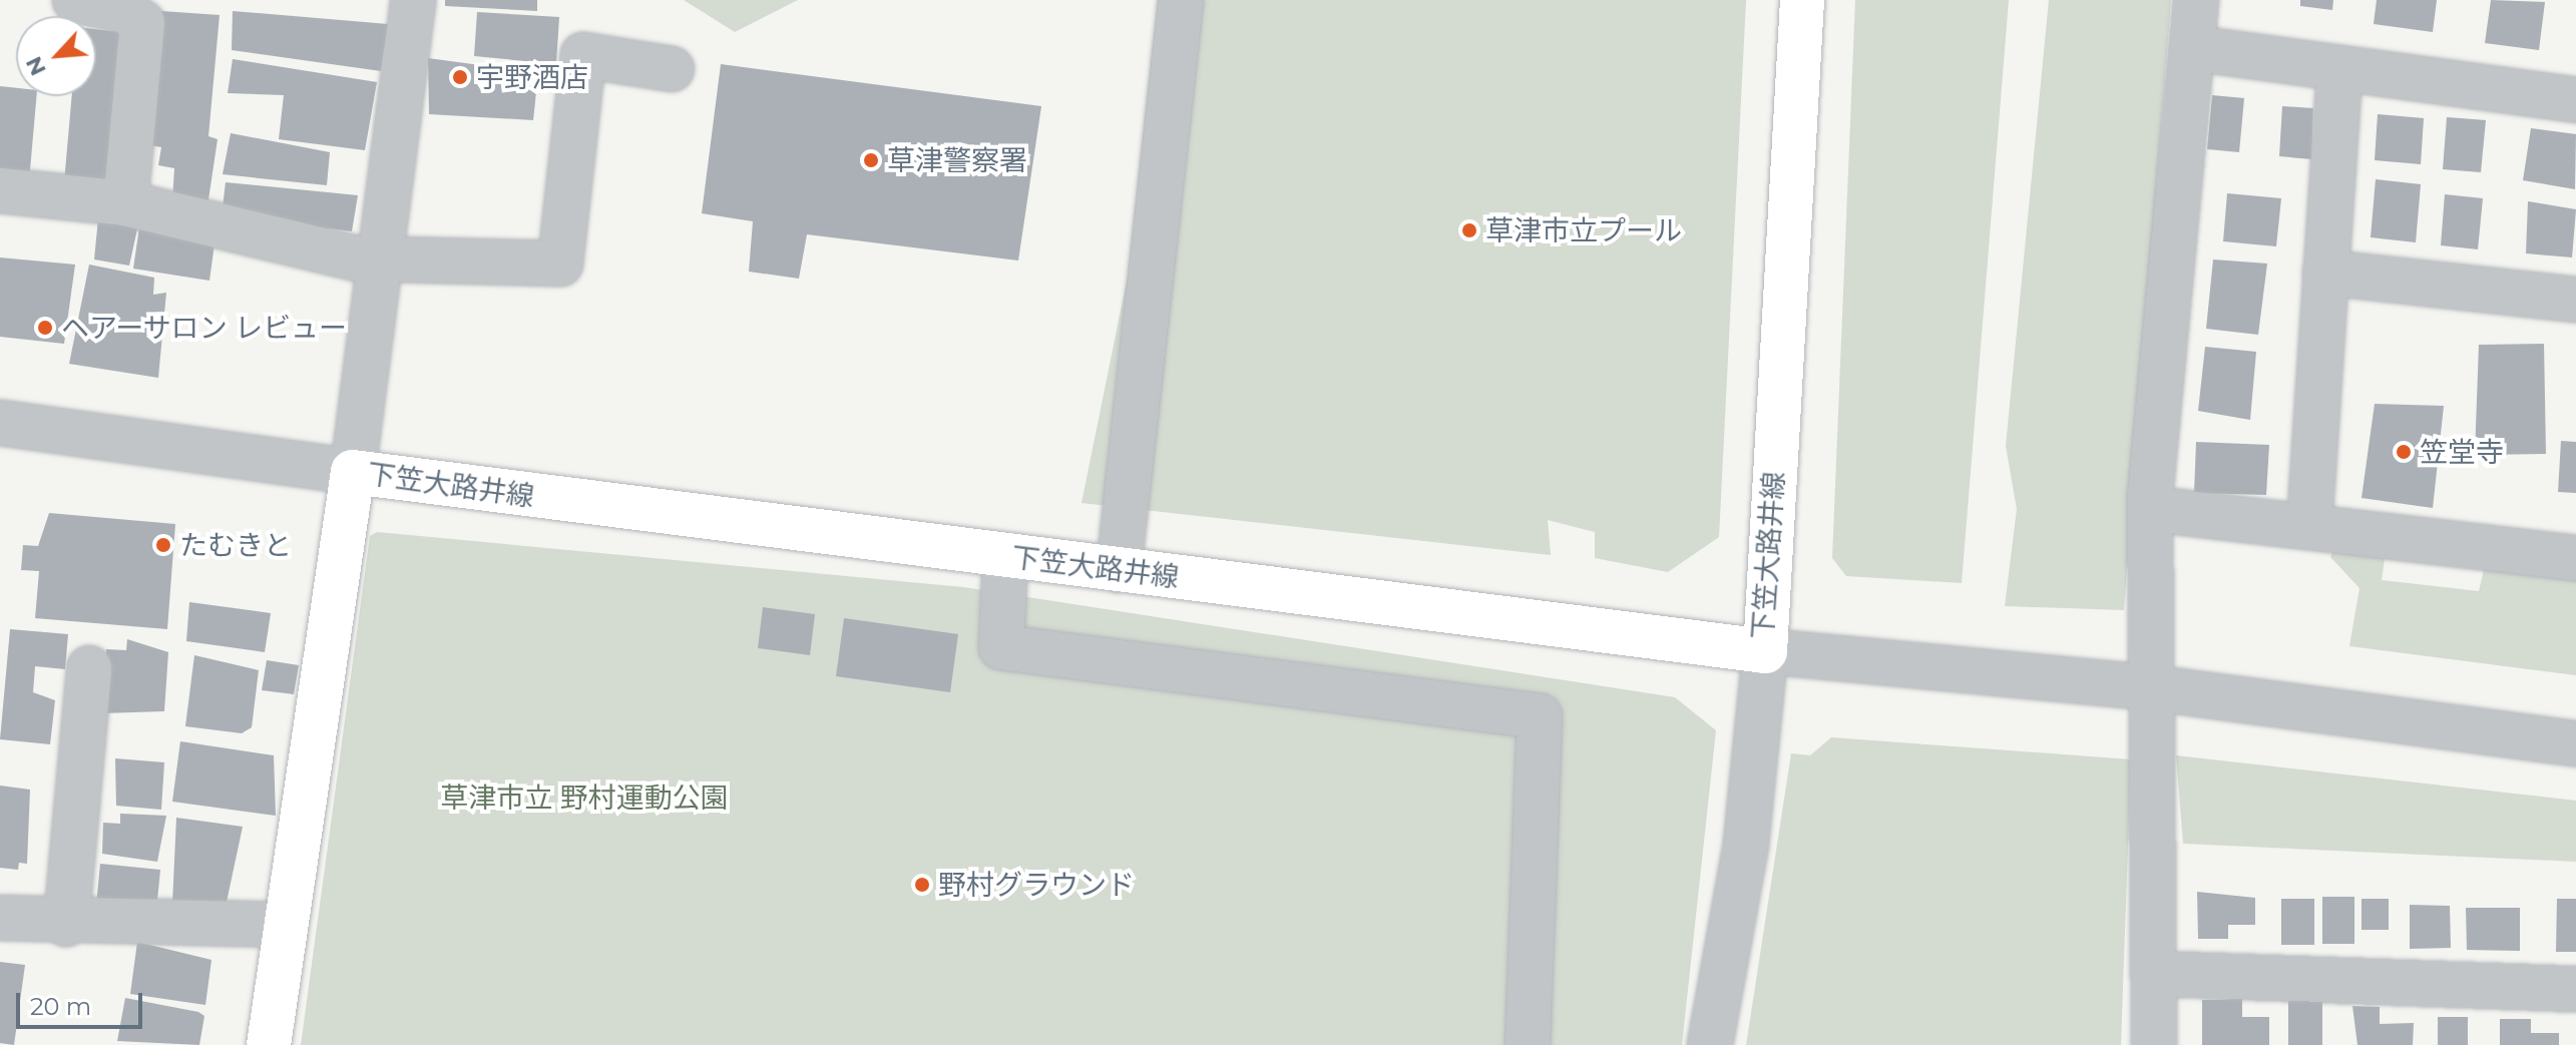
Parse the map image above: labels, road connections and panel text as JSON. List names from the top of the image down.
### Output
{
  "streets": {
    "main road": ["下笠大路井線"]
  },
  "parks": ["草津市立 野村運動公園"],
  "places": [
    "宇野酒店",
    "草津警察署",
    "草津市立プール",
    "ヘアーサロン レビュー",
    "笠堂寺",
    "たむきと",
    "野村グラウンド"
  ],
  "scale_bar": "20 m",
  "north": "bottom left"
}
